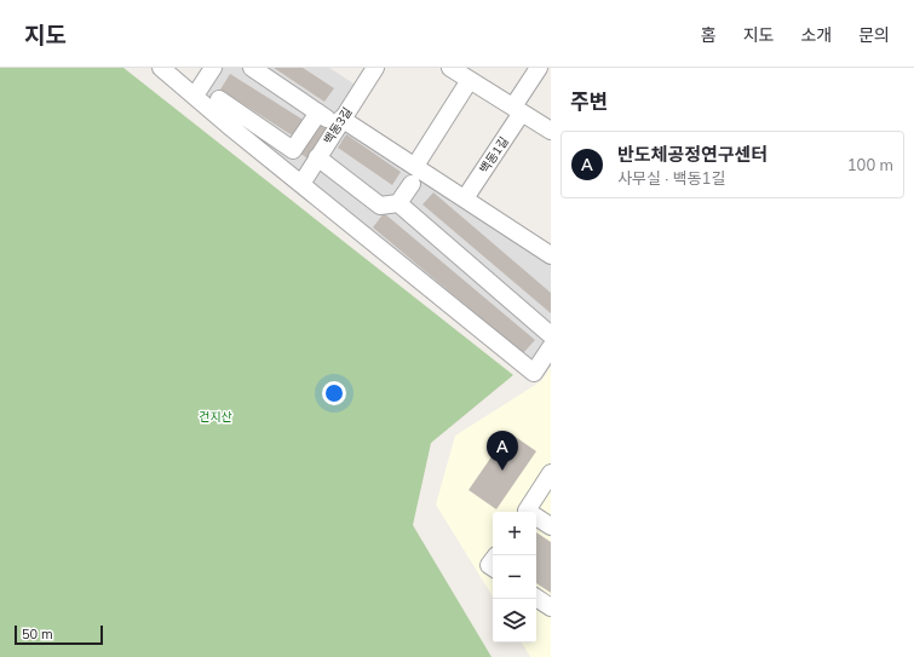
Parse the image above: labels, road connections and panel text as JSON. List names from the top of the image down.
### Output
{
  "streets": {
    "street": ["백동3길", "백동1길"]
  },
  "parks": ["건지산"],
  "scale_bar": "50 m",
  "page": {
    "header": "지도",
    "nav": [
      "홈",
      "지도",
      "소개",
      "문의"
    ],
    "heading": "주변",
    "list": [
      {
        "mark": "A",
        "name": "반도체공정연구센터",
        "note": "사무실 · 백동1길",
        "value": "100 m"
      }
    ],
    "pins": "A",
    "map_buttons": ["+", "−"],
    "scale": "50 m"
  }
}
